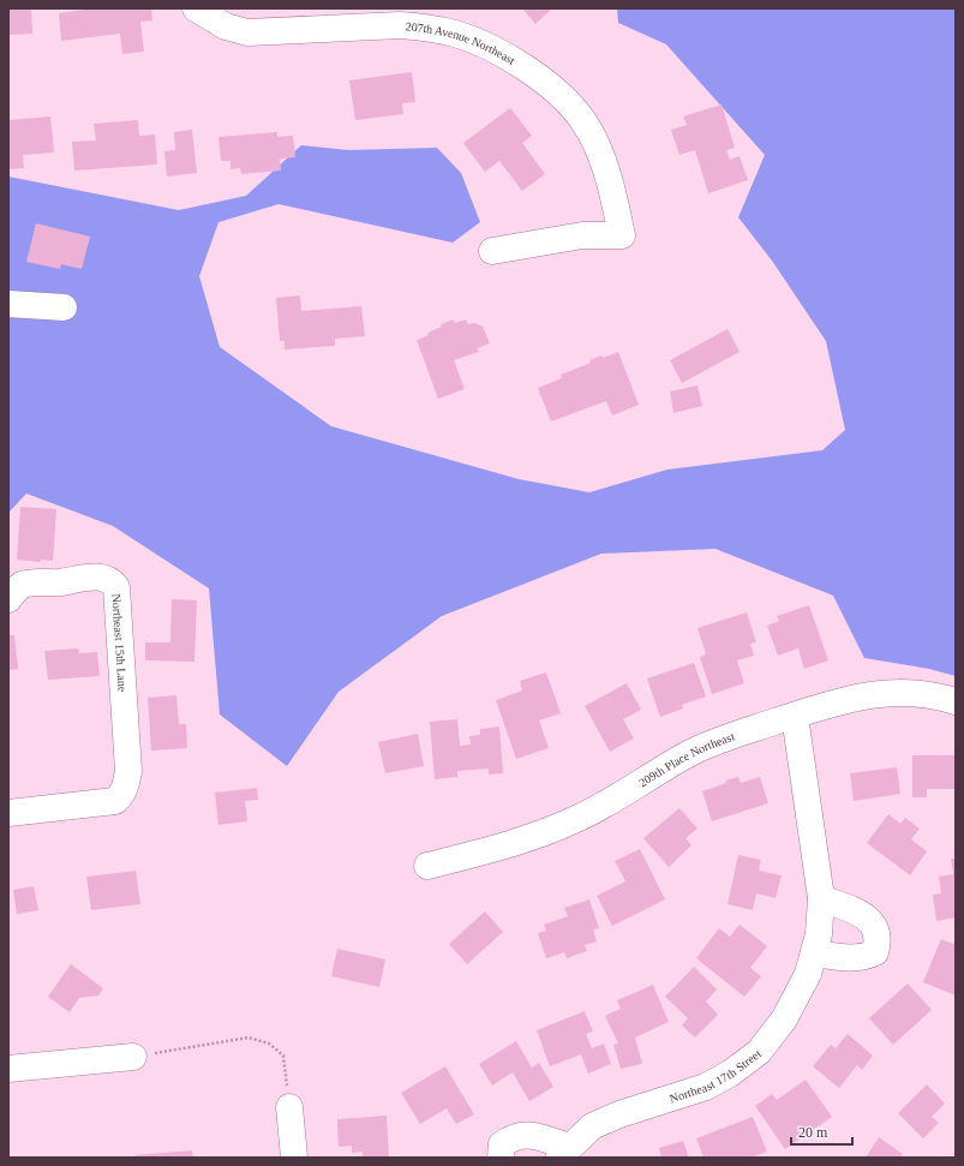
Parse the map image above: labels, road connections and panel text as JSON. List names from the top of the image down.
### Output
{
  "streets": {
    "street": [
      "207th Avenue Northeast",
      "Northeast 15th Lane",
      "209th Place Northeast",
      "Northeast 17th Street"
    ]
  },
  "crossings": [
    ["209th Place Northeast", "Northeast 17th Street"]
  ],
  "scale_bar": "20 m"
}
